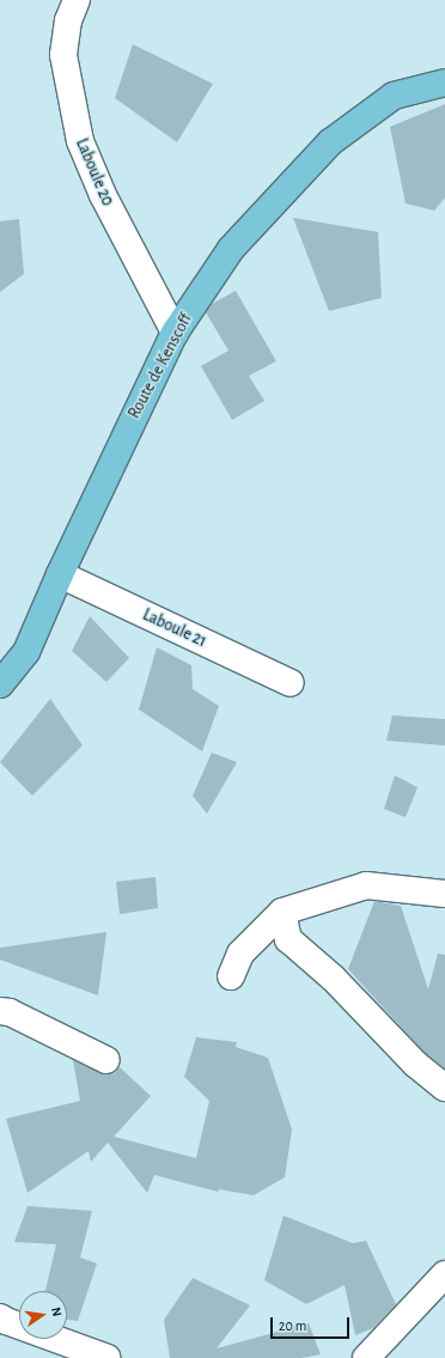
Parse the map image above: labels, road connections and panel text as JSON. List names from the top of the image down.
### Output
{
  "streets": {
    "main road": ["Route de Kenscoff"],
    "street": ["Laboule 20", "Laboule 21"]
  },
  "crossings": [
    ["Laboule 20", "Route de Kenscoff"],
    ["Route de Kenscoff", "Laboule 21"]
  ],
  "scale_bar": "20 m",
  "north": "right"
}
